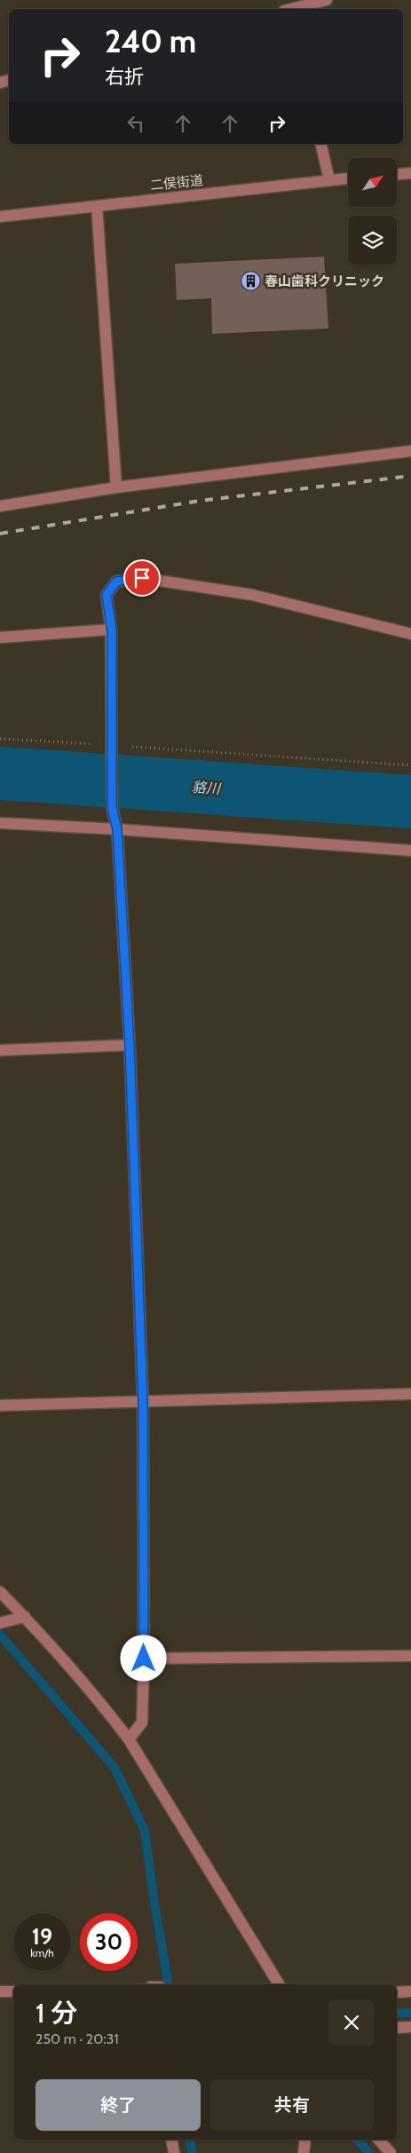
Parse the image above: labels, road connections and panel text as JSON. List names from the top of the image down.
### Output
{
  "streets": {
    "street": ["二俣街道"]
  },
  "water": ["貉川"],
  "places": {
    "building": ["春山歯科クリニック"]
  },
  "north": "top right",
  "page": {
    "turn": ["240 m", "右折"],
    "speed": "19 km/h",
    "limit": "30",
    "heading": ["1 分", "250 m · 20:31"],
    "buttons": ["終了", "共有"]
  }
}
